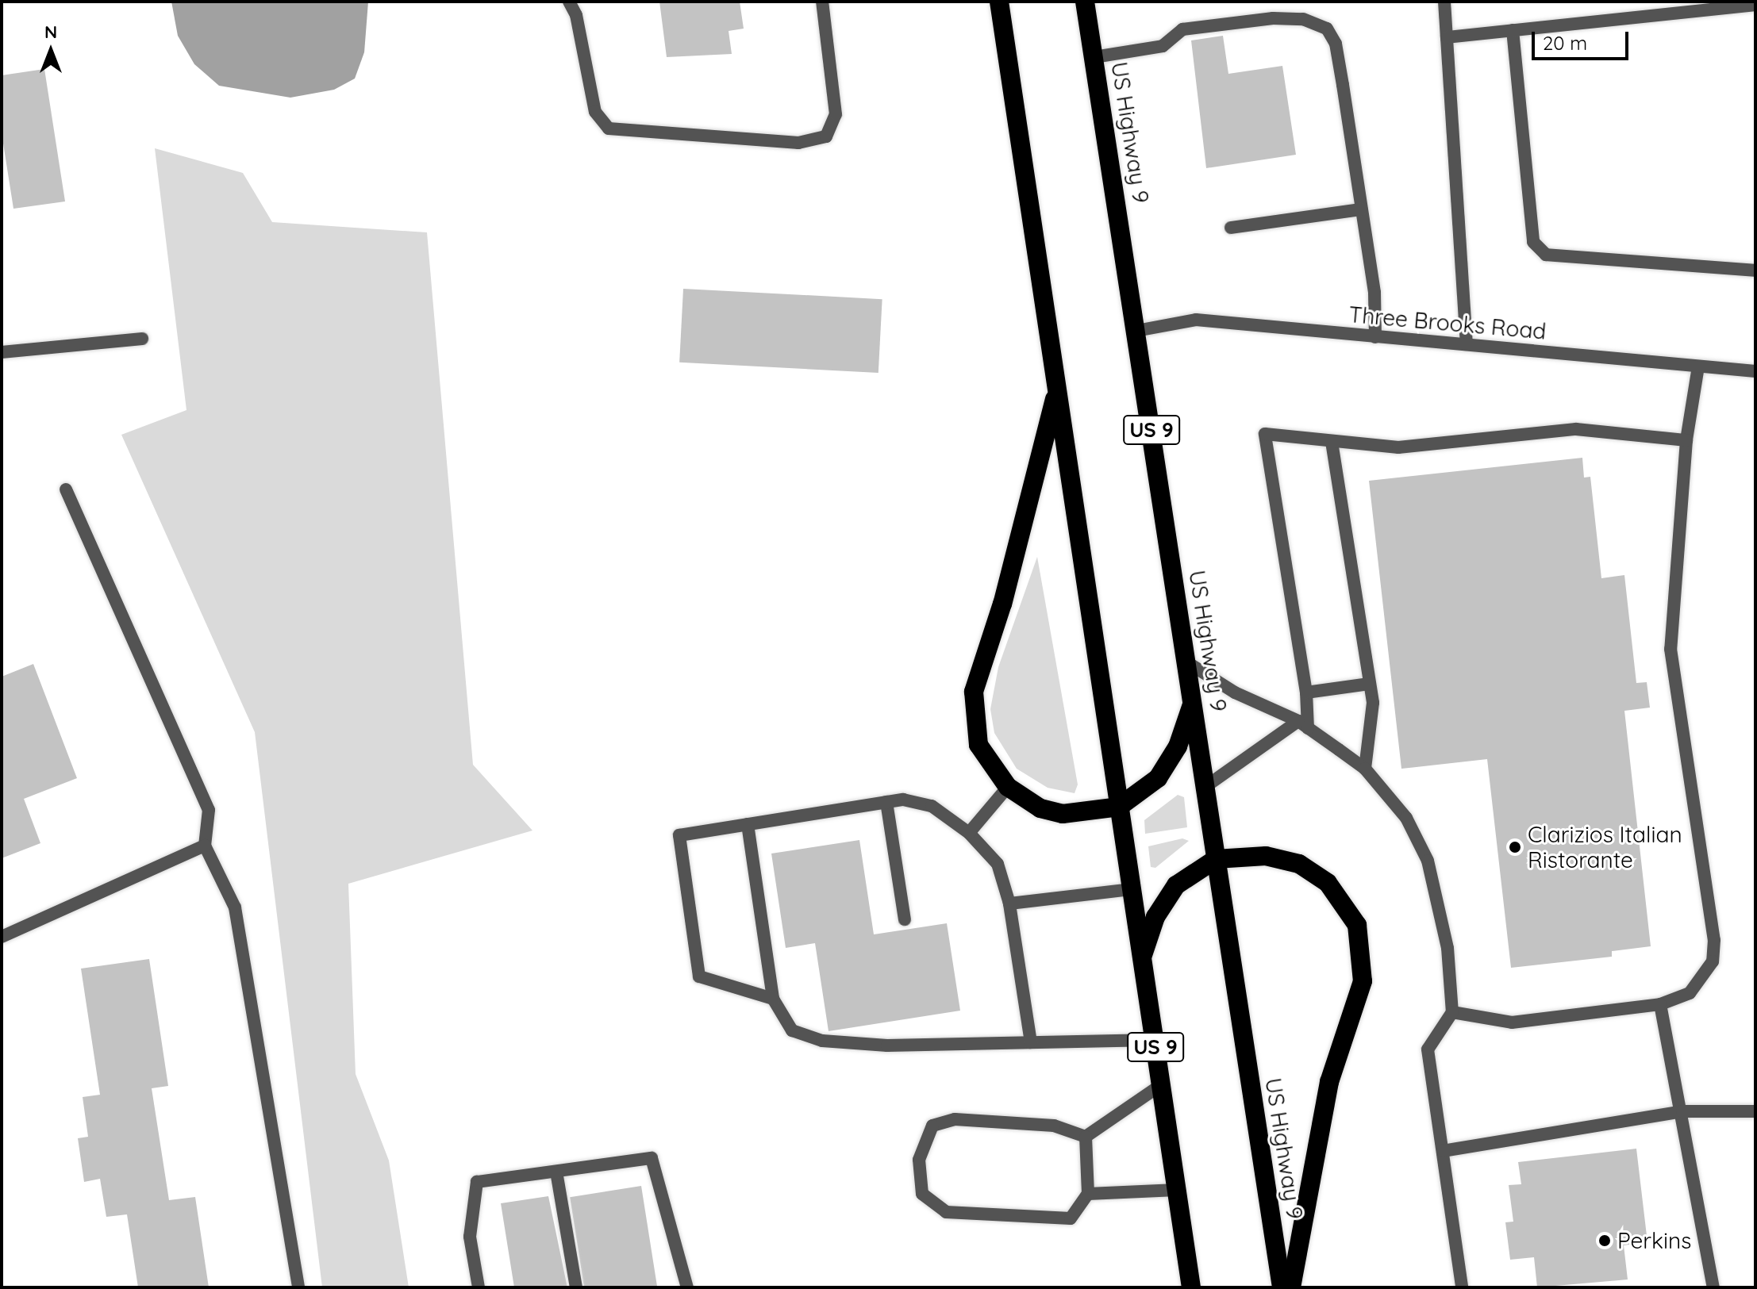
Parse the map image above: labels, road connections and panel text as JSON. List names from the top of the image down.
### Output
{
  "streets": {
    "highway": ["US Highway 9", "US 9"],
    "street": ["Three Brooks Road"]
  },
  "crossings": [
    ["US Highway 9", "Three Brooks Road"]
  ],
  "places": ["Clarizios Italian Ristorante", "Perkins"],
  "scale_bar": "20 m",
  "north": "top"
}
